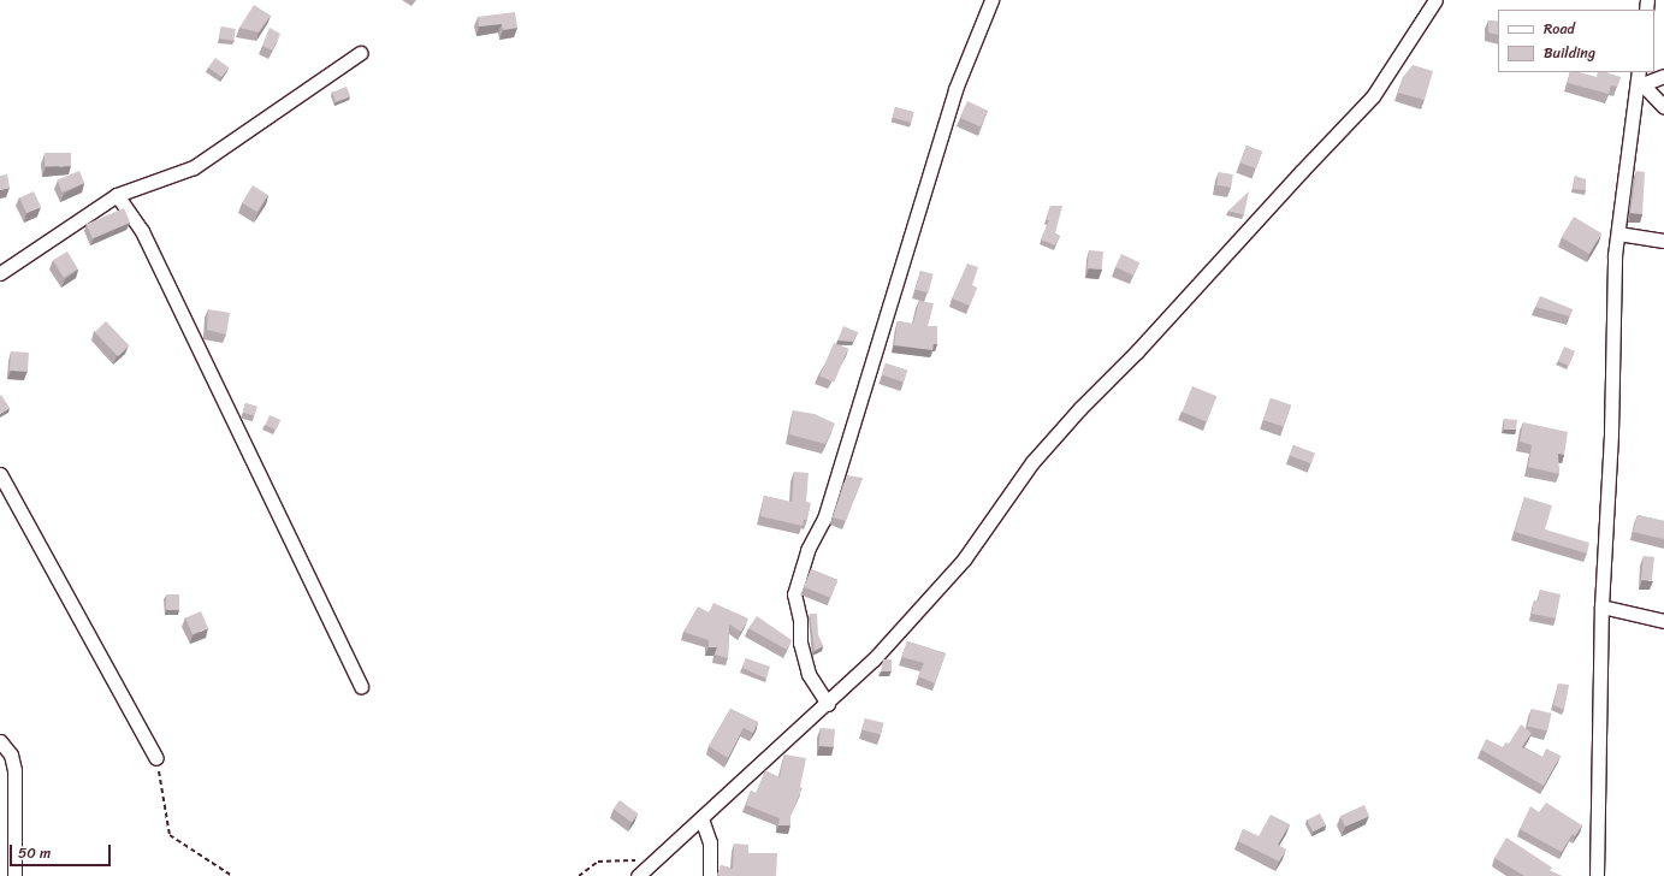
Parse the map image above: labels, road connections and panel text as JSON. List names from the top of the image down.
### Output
{
  "legend": ["Road", "Building"],
  "scale_bar": "50 m"
}
